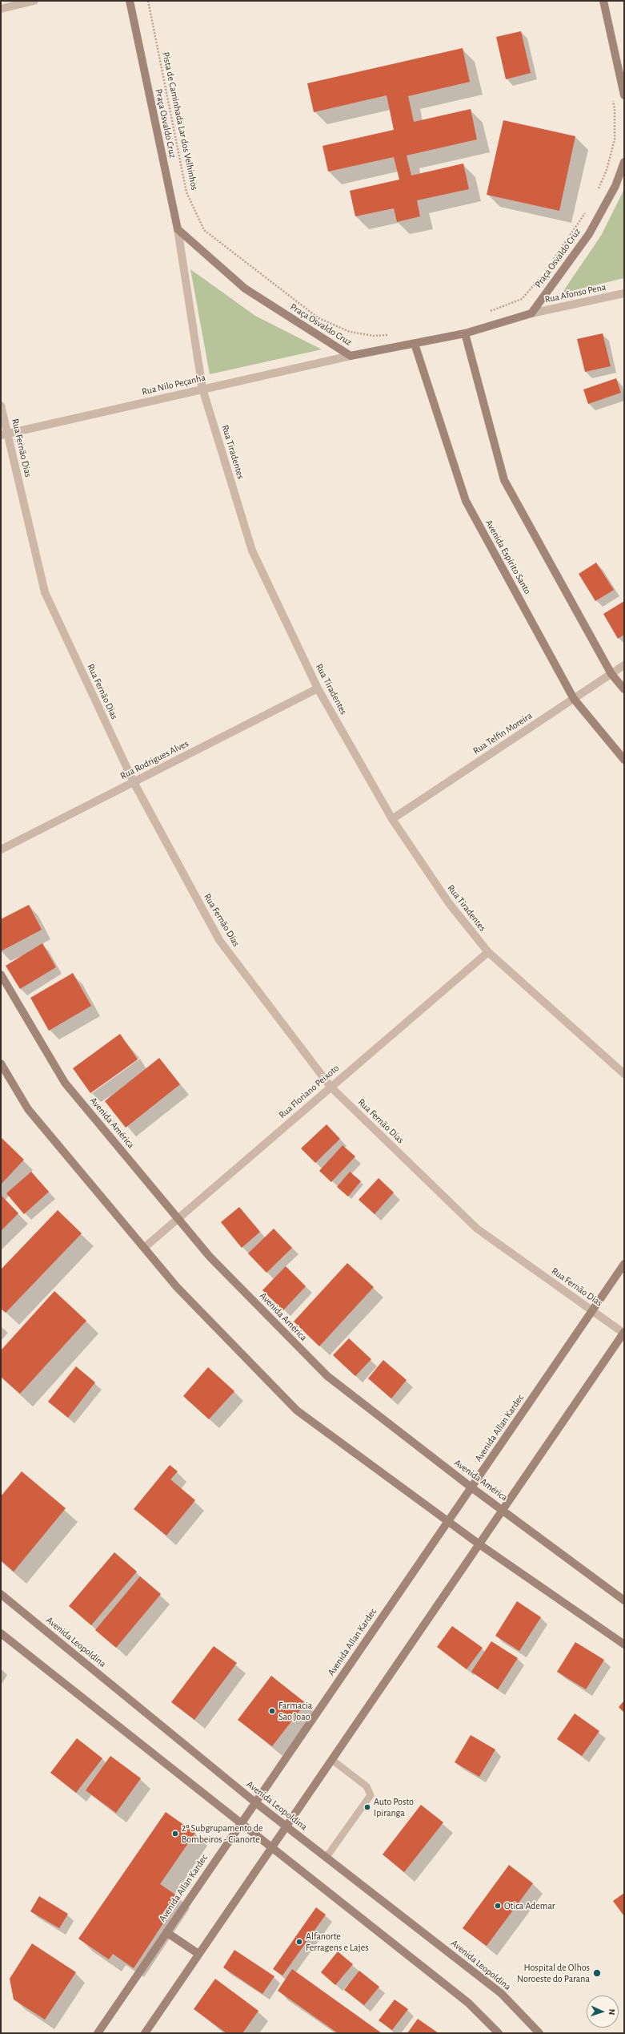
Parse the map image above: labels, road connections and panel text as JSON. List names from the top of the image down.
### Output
{
  "streets": {
    "main road": [
      "Praça Osvaldo Cruz",
      "Avenida Espírito Santo",
      "Avenida América",
      "Avenida Allan Kardec",
      "Avenida Leopoldina"
    ],
    "street": [
      "Rua Afonso Pena",
      "Rua Nilo Peçanha",
      "Rua Fernão Dias",
      "Rua Tiradentes",
      "Rua Telfin Moreira",
      "Rua Rodrigues Alves",
      "Rua Floriano Peixoto"
    ],
    "path": ["Pista de Caminhada Lar dos Velhinhos"]
  },
  "crossings": [
    ["Praça Osvaldo Cruz", "Rua Afonso Pena"],
    ["Praça Osvaldo Cruz", "Rua Nilo Peçanha"],
    ["Praça Osvaldo Cruz", "Rua Tiradentes"],
    ["Praça Osvaldo Cruz", "Avenida Espírito Santo"],
    ["Rua Nilo Peçanha", "Rua Fernão Dias"],
    ["Rua Nilo Peçanha", "Rua Tiradentes"],
    ["Rua Fernão Dias", "Rua Rodrigues Alves"],
    ["Rua Fernão Dias", "Rua Floriano Peixoto"],
    ["Rua Fernão Dias", "Avenida Allan Kardec"],
    ["Rua Tiradentes", "Rua Telfin Moreira"],
    ["Rua Tiradentes", "Rua Rodrigues Alves"],
    ["Rua Tiradentes", "Rua Floriano Peixoto"],
    ["Avenida Espírito Santo", "Rua Telfin Moreira"],
    ["Rua Floriano Peixoto", "Avenida América"],
    ["Avenida América", "Avenida Allan Kardec"],
    ["Avenida Allan Kardec", "Avenida Leopoldina"]
  ],
  "places": [
    "Farmacia Sao Joao",
    "Auto Posto Ipiranga",
    "2º Subgrupamento de Bombeiros - Cianorte",
    "Otica Ademar",
    "Alfanorte Ferragens e Lajes",
    "Hospital de Olhos Noroeste do Parana"
  ],
  "north": "right"
}
